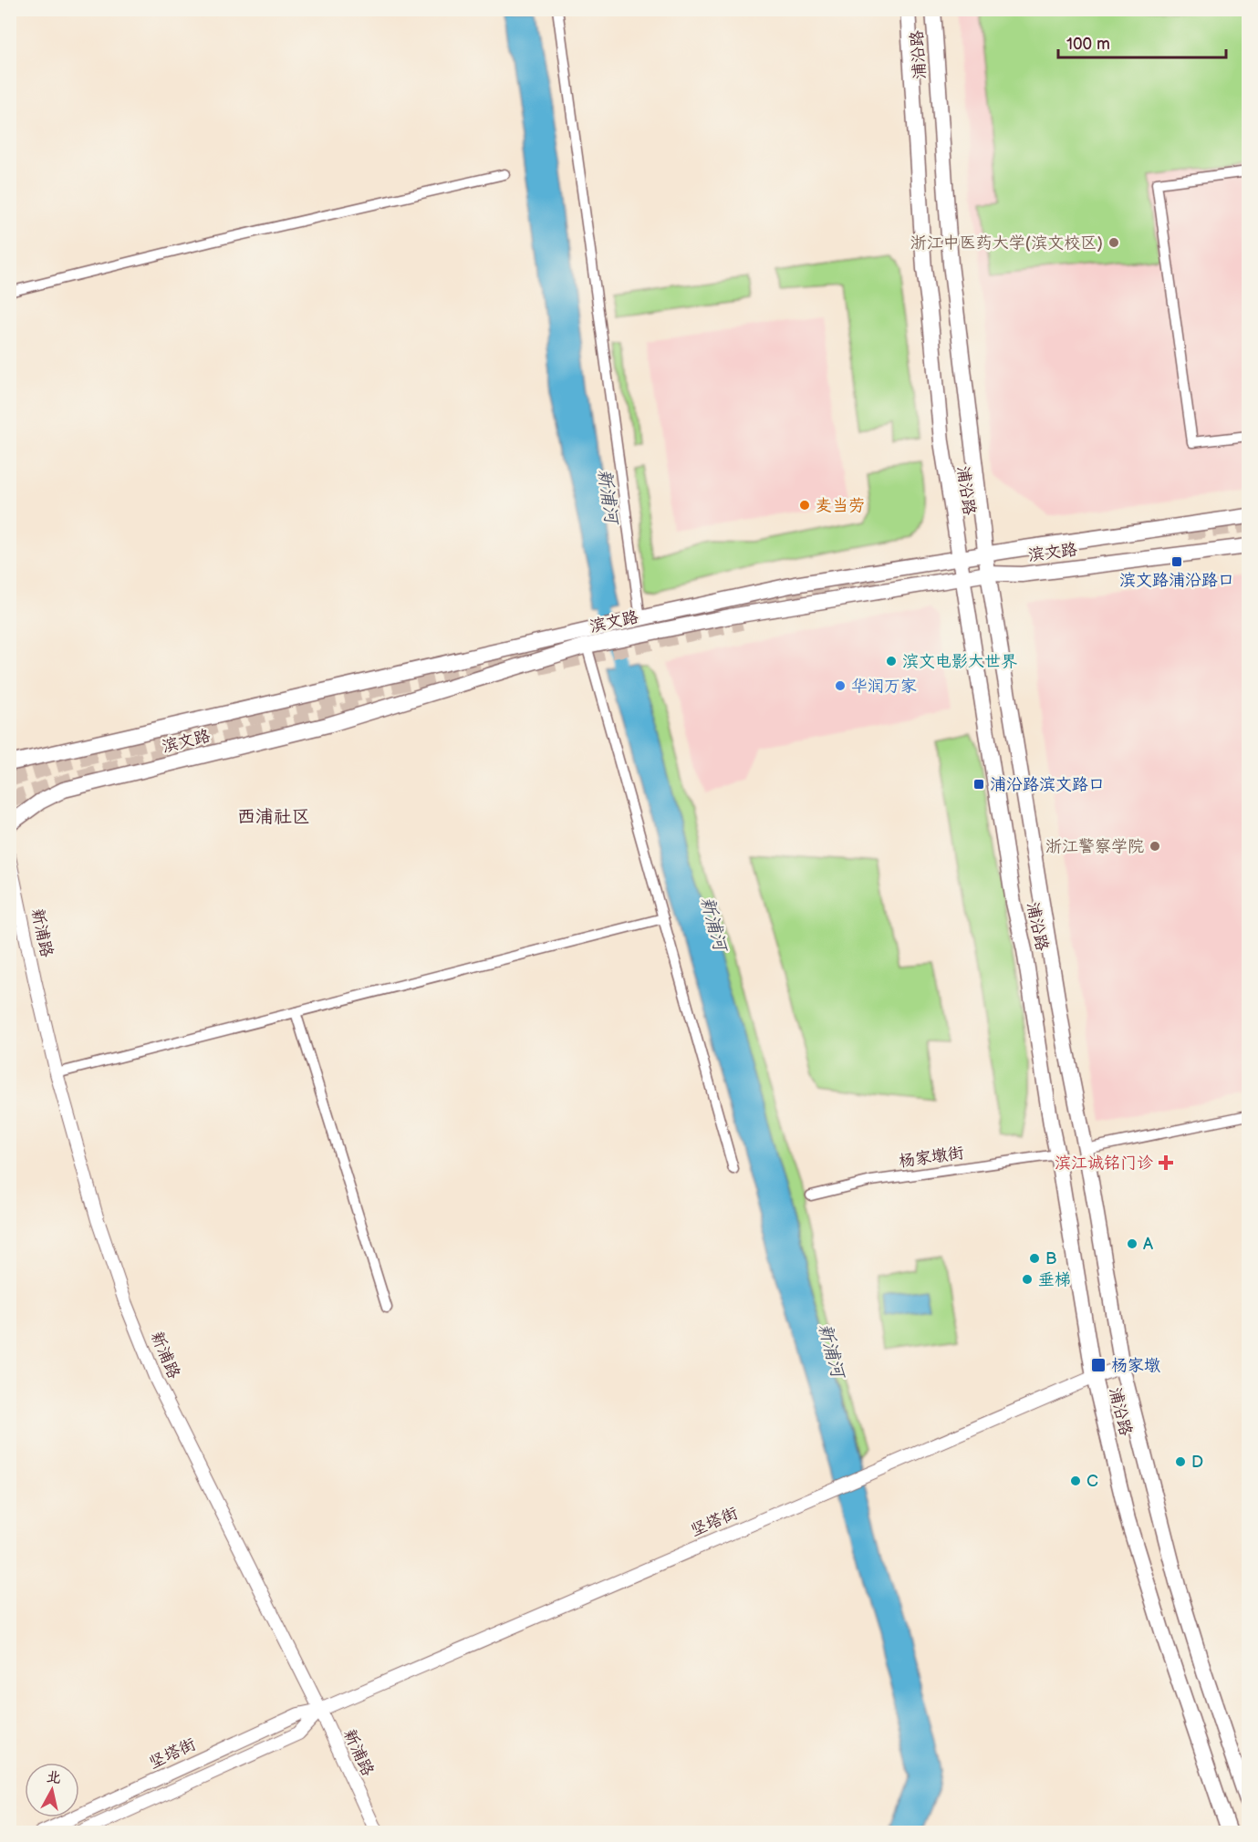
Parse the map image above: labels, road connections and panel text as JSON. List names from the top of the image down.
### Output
{
  "streets": {
    "main road": ["浦沿路", "滨文路"],
    "street": ["新浦路", "杨家墩街", "坚塔街"]
  },
  "crossings": [
    ["浦沿路", "滨文路"],
    ["浦沿路", "杨家墩街"],
    ["浦沿路", "坚塔街"],
    ["新浦路", "坚塔街"]
  ],
  "districts": ["西浦社区"],
  "water": ["新浦河"],
  "places": {
    "other": [
      "浙江中医药大学(滨文校区)",
      "麦当劳",
      "滨文电影大世界",
      "华润万家",
      "浙江警察学院",
      "A",
      "B",
      "垂梯",
      "D",
      "C"
    ],
    "transit": ["滨文路浦沿路口", "浦沿路滨文路口", "杨家墩"],
    "health": ["滨江诚铭门诊"]
  },
  "scale_bar": "100 m",
  "north": "top"
}
